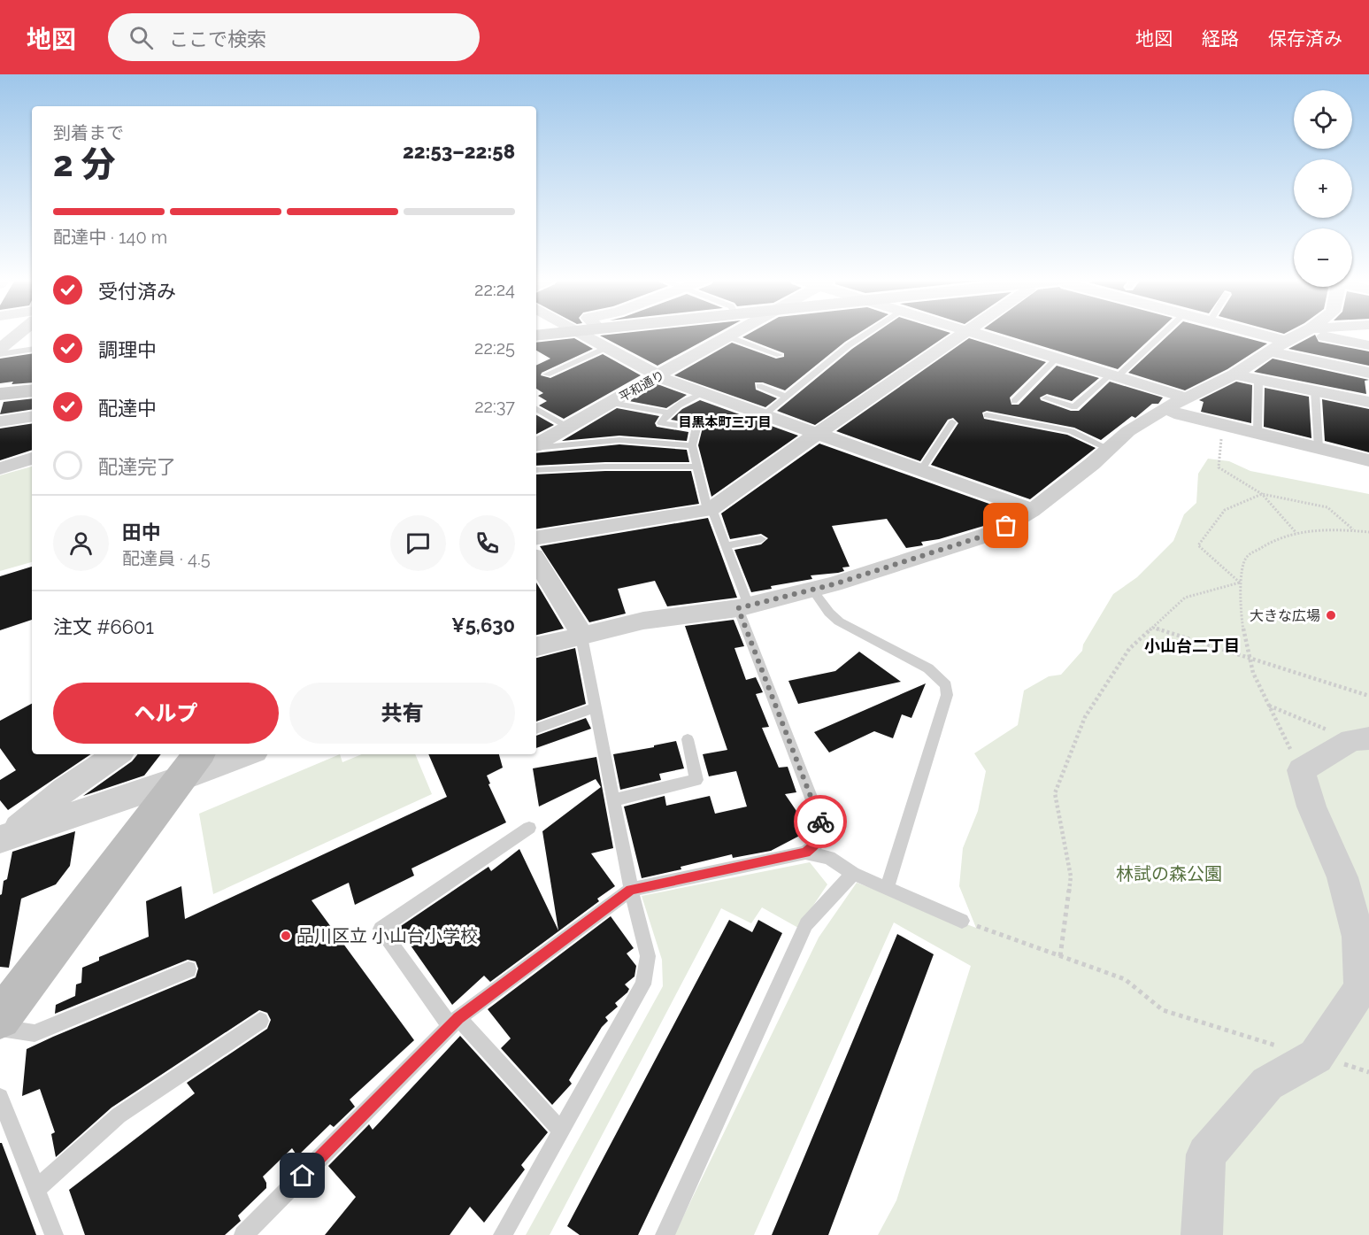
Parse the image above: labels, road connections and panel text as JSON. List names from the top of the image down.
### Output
{
  "streets": {
    "street": ["平和通り"]
  },
  "districts": ["目黒本町三丁目", "小山台二丁目"],
  "parks": ["林試の森公園"],
  "places": ["大きな広場", "品川区立 小山台小学校"],
  "page": {
    "header": "地図",
    "search": "ここで検索",
    "nav": ["地図", "経路", "保存済み"],
    "map_buttons": ["+", "−"],
    "heading": ["2 分", "到着まで", "22:53–22:58"],
    "panel": [
      "田中",
      "配達員 · 4.5",
      "注文 #6601",
      "¥5,630"
    ],
    "bar": "配達中 · 140 m",
    "list": [
      ["受付済み", "22:24"],
      ["調理中", "22:25"],
      ["配達中", "22:37"],
      "配達完了"
    ],
    "buttons": ["ヘルプ", "共有"]
  }
}
